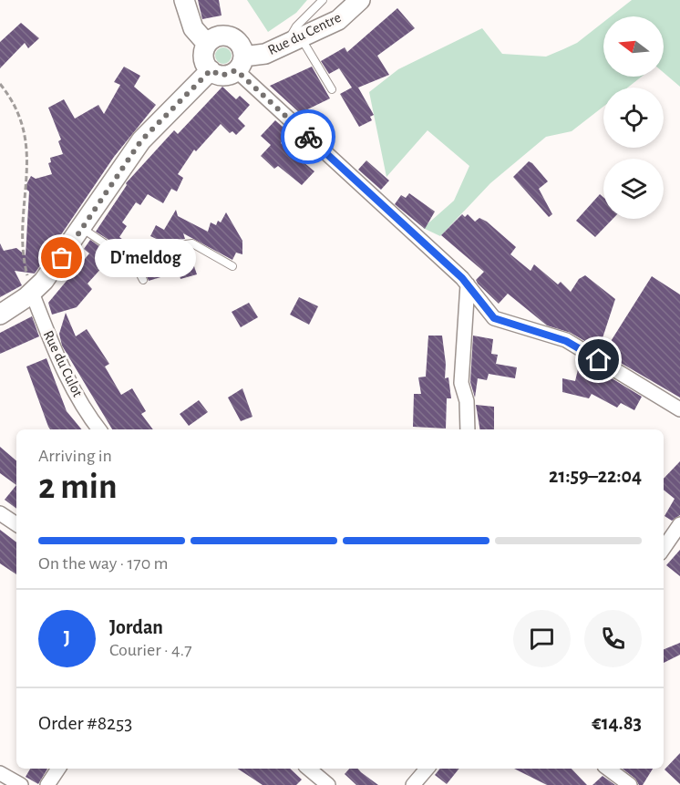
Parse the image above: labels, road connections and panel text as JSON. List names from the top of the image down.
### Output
{
  "streets": {
    "street": ["Rue du Centre", "Rue du Culot"]
  },
  "places": ["D'meldog"],
  "north": "left",
  "page": {
    "bubble": "D'meldog",
    "heading": ["2 min", "Arriving in", "21:59–22:04"],
    "panel": [
      "Jordan",
      "Courier · 4.7",
      "Order #8253",
      "€14.83"
    ],
    "bar": "On the way · 170 m",
    "round": "J"
  }
}
